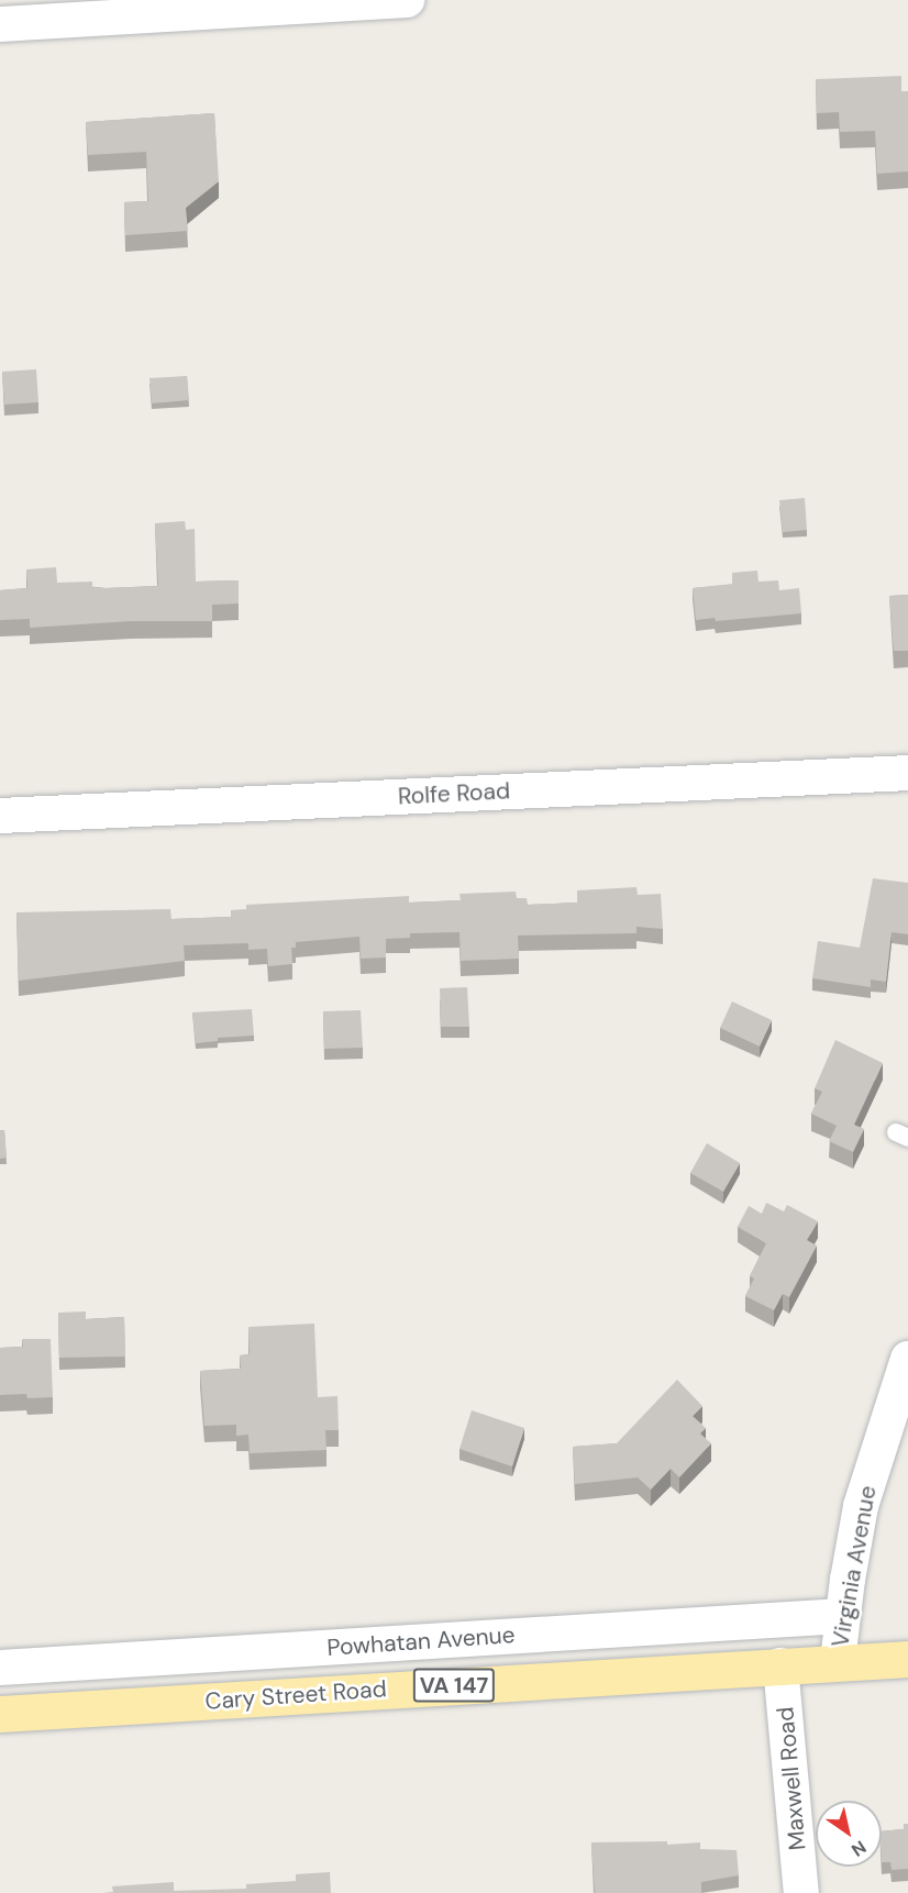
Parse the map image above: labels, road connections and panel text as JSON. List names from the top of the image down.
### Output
{
  "streets": {
    "main road": ["VA 147", "Cary Street Road"],
    "street": [
      "Rolfe Road",
      "Virginia Avenue",
      "Powhatan Avenue",
      "Maxwell Road"
    ]
  },
  "crossings": [
    ["Virginia Avenue", "Powhatan Avenue"],
    ["Virginia Avenue", "Cary Street Road"],
    ["Cary Street Road", "Maxwell Road"]
  ],
  "north": "bottom right"
}
